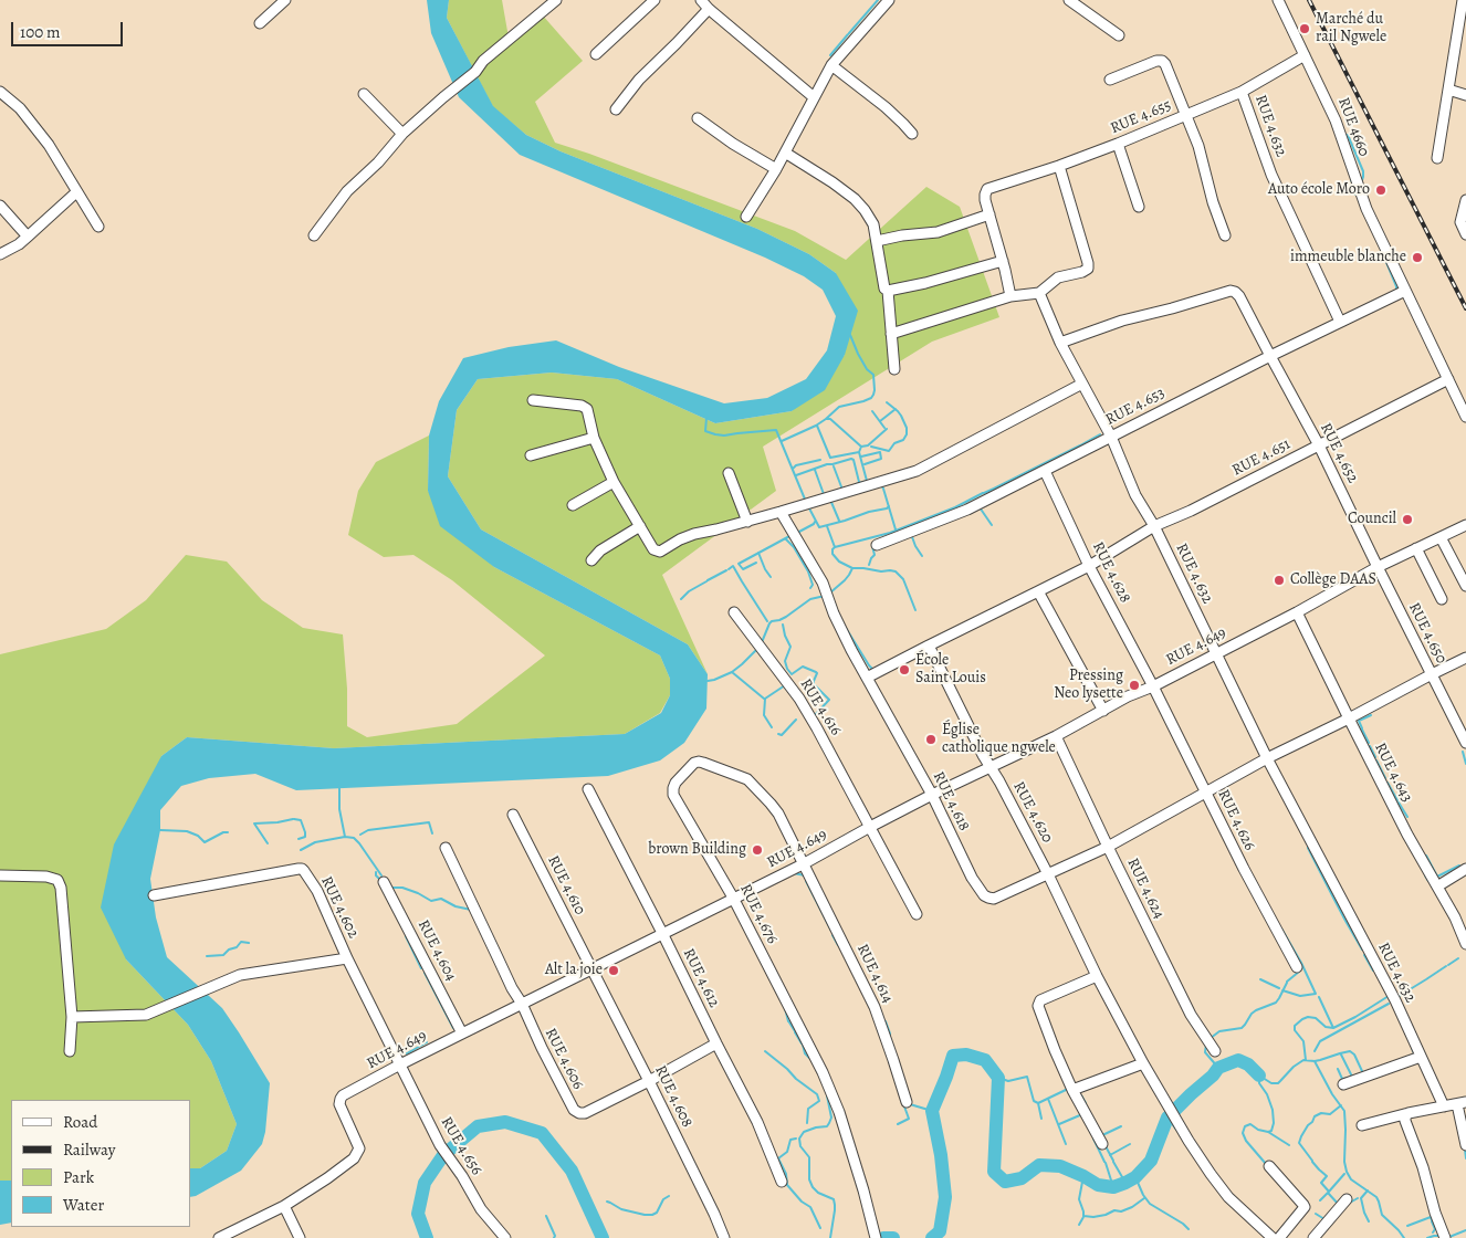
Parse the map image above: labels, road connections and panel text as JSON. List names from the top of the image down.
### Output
{
  "streets": {
    "street": [
      "RUE 4.655",
      "RUE 4.632",
      "RUE 4660",
      "RUE 4.653",
      "RUE 4.652",
      "RUE 4.651",
      "RUE 4.628",
      "RUE 4.650",
      "RUE 4.649",
      "RUE 4.616",
      "RUE 4.643",
      "RUE 4.618",
      "RUE 4.620",
      "RUE 4.626",
      "RUE 4.610",
      "RUE 4.624",
      "RUE 4.602",
      "RUE 4.676",
      "RUE 4.604",
      "RUE 4.614",
      "RUE 4.612",
      "RUE 4.606",
      "RUE 4.608",
      "RUE 4.656"
    ]
  },
  "crossings": [
    ["RUE 4.655", "RUE 4.632"],
    ["RUE 4.655", "RUE 4660"],
    ["RUE 4.632", "RUE 4.653"],
    ["RUE 4.632", "RUE 4.651"],
    ["RUE 4.632", "RUE 4.649"],
    ["RUE 4.632", "RUE 4.618"],
    ["RUE 4660", "RUE 4.653"],
    ["RUE 4660", "RUE 4.651"],
    ["RUE 4.653", "RUE 4.652"],
    ["RUE 4.653", "RUE 4.628"],
    ["RUE 4.652", "RUE 4.651"],
    ["RUE 4.652", "RUE 4.650"],
    ["RUE 4.652", "RUE 4.649"],
    ["RUE 4.651", "RUE 4.628"],
    ["RUE 4.628", "RUE 4.649"],
    ["RUE 4.628", "RUE 4.626"],
    ["RUE 4.650", "RUE 4.649"],
    ["RUE 4.650", "RUE 4.618"],
    ["RUE 4.649", "RUE 4.616"],
    ["RUE 4.649", "RUE 4.643"],
    ["RUE 4.649", "RUE 4.618"],
    ["RUE 4.649", "RUE 4.620"],
    ["RUE 4.649", "RUE 4.626"],
    ["RUE 4.649", "RUE 4.610"],
    ["RUE 4.649", "RUE 4.624"],
    ["RUE 4.649", "RUE 4.602"],
    ["RUE 4.649", "RUE 4.676"],
    ["RUE 4.649", "RUE 4.604"],
    ["RUE 4.649", "RUE 4.614"],
    ["RUE 4.649", "RUE 4.612"],
    ["RUE 4.649", "RUE 4.606"],
    ["RUE 4.649", "RUE 4.608"],
    ["RUE 4.649", "RUE 4.656"],
    ["RUE 4.643", "RUE 4.618"],
    ["RUE 4.618", "RUE 4.620"],
    ["RUE 4.618", "RUE 4.626"],
    ["RUE 4.618", "RUE 4.624"],
    ["RUE 4.610", "RUE 4.608"],
    ["RUE 4.602", "RUE 4.656"],
    ["RUE 4.676", "RUE 4.614"],
    ["RUE 4.612", "RUE 4.606"],
    ["RUE 4.606", "RUE 4.608"]
  ],
  "places": [
    "Marché du rail Ngwele",
    "Auto école Moro",
    "immeuble blanche",
    "Council",
    "Collège DAAS",
    "École Saint Louis",
    "Pressing Neo lysette",
    "Église catholique ngwele",
    "brown Building",
    "Alt la joie"
  ],
  "legend": [
    "Road",
    "Railway",
    "Park",
    "Water"
  ],
  "scale_bar": "100 m"
}
